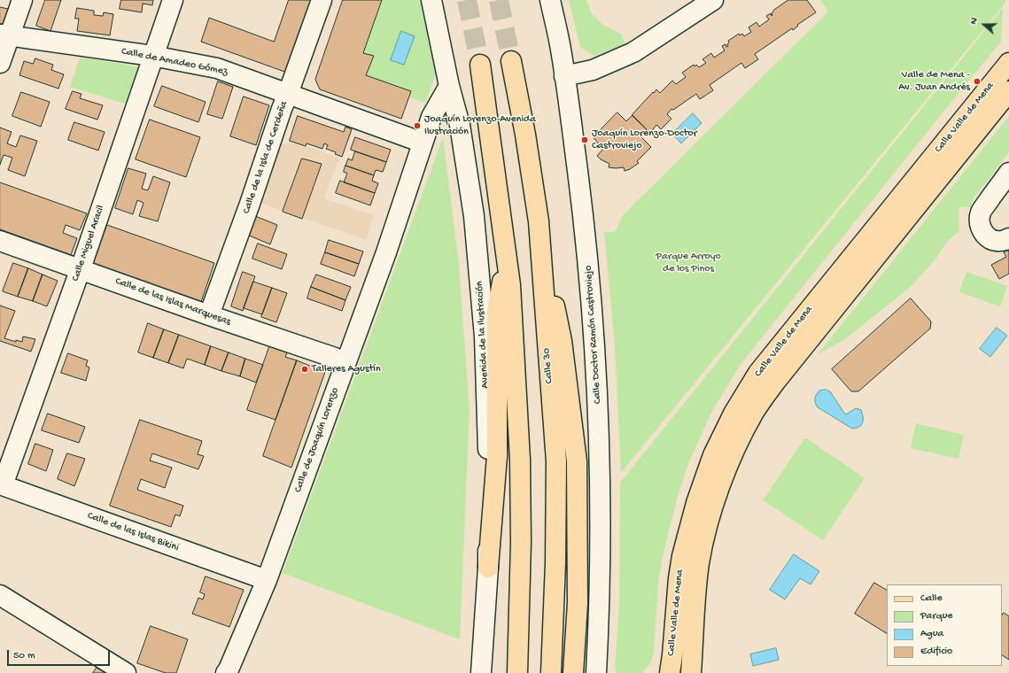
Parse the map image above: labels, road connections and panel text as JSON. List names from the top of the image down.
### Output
{
  "streets": {
    "main road": ["Calle Valle de Mena", "Calle 30"],
    "street": [
      "Calle de Amadeo Gómez",
      "Calle de la Isla de Cerdeña",
      "Calle Miguel Aracil",
      "Calle de las Islas Marquesas",
      "Avenida de la Ilustración",
      "Calle Doctor Ramón Castroviejo",
      "Calle de Joaquín Lorenzo",
      "Calle de las Islas Bikini"
    ]
  },
  "crossings": [
    ["Calle de Amadeo Gómez", "Calle de la Isla de Cerdeña"],
    ["Calle de Amadeo Gómez", "Calle Miguel Aracil"],
    ["Calle de Amadeo Gómez", "Calle de Joaquín Lorenzo"],
    ["Calle de la Isla de Cerdeña", "Calle de las Islas Marquesas"],
    ["Calle Miguel Aracil", "Calle de las Islas Marquesas"],
    ["Calle Miguel Aracil", "Calle de las Islas Bikini"],
    ["Calle de las Islas Marquesas", "Calle de Joaquín Lorenzo"],
    ["Avenida de la Ilustración", "Calle de Joaquín Lorenzo"],
    ["Calle de Joaquín Lorenzo", "Calle de las Islas Bikini"]
  ],
  "parks": ["Parque Arroyo de los Pinos"],
  "places": [
    "Valle de Mena - Av. Juan Andrés",
    "Joaquín Lorenzo-Avenida Ilustración",
    "Joaquín Lorenzo-Doctor Castroviejo",
    "Talleres Agustín"
  ],
  "legend": [
    "Calle",
    "Parque",
    "Agua",
    "Edificio"
  ],
  "scale_bar": "50 m",
  "north": "left"
}
